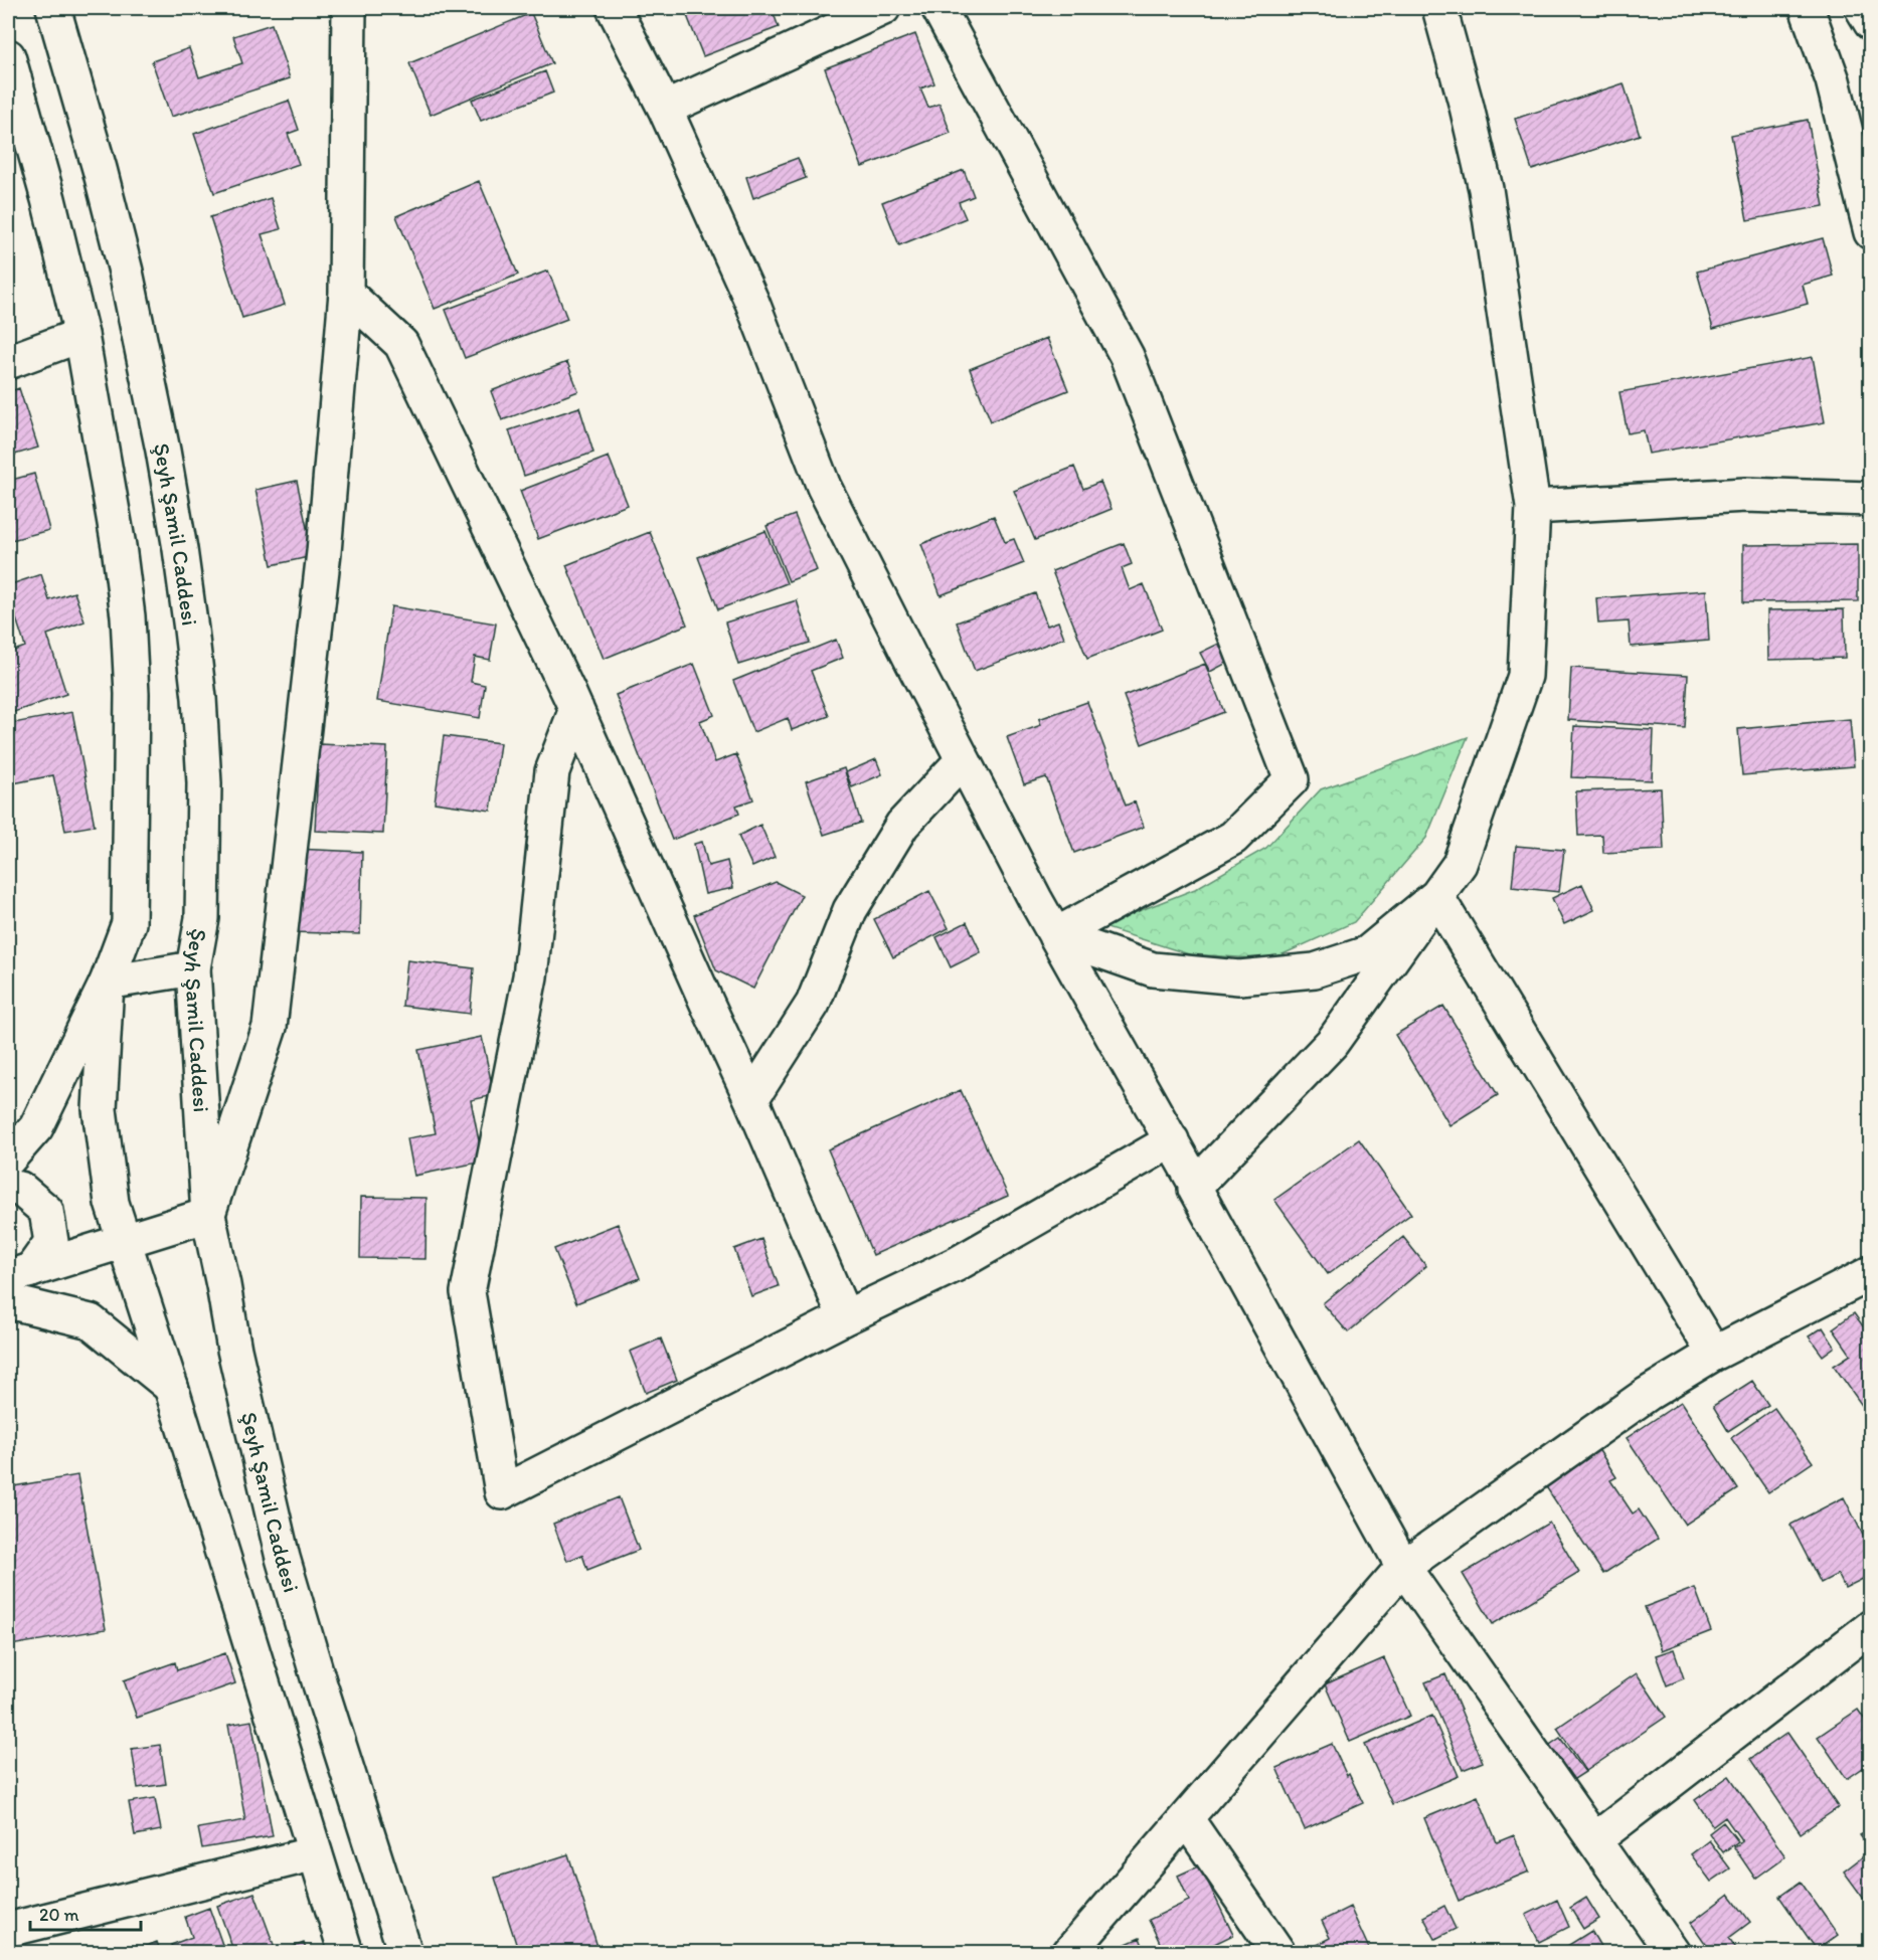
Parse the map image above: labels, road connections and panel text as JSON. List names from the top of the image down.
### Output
{
  "streets": {
    "street": ["Şeyh Şamil Caddesi"]
  },
  "scale_bar": "20 m"
}
